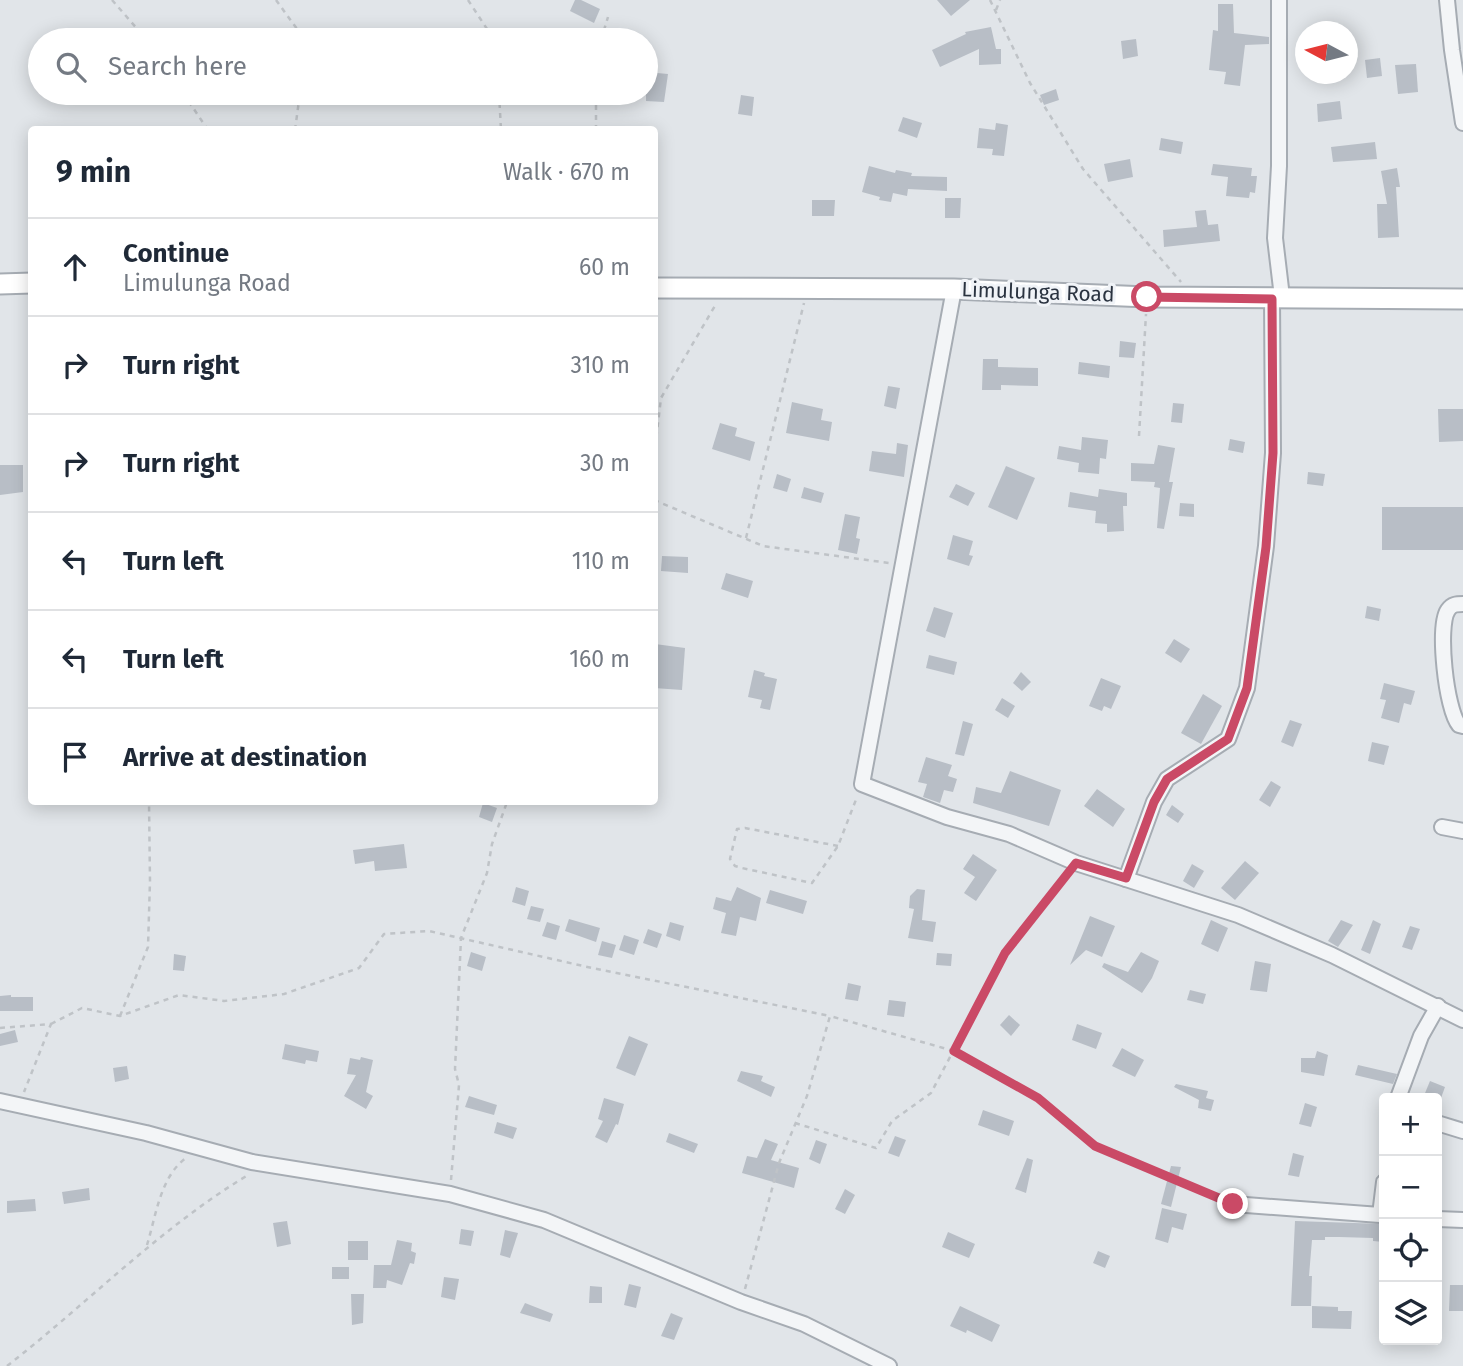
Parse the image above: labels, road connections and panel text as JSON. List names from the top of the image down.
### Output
{
  "streets": {
    "main road": ["Limulunga Road"]
  },
  "north": "left",
  "page": {
    "search": "Search here",
    "heading": ["9 min", "Walk · 670 m"],
    "list": [
      ["Continue", "Limulunga Road", "60 m"],
      ["Turn right", "310 m"],
      ["Turn right", "30 m"],
      ["Turn left", "110 m"],
      ["Turn left", "160 m"],
      "Arrive at destination"
    ],
    "map_buttons": ["+", "−"]
  }
}
